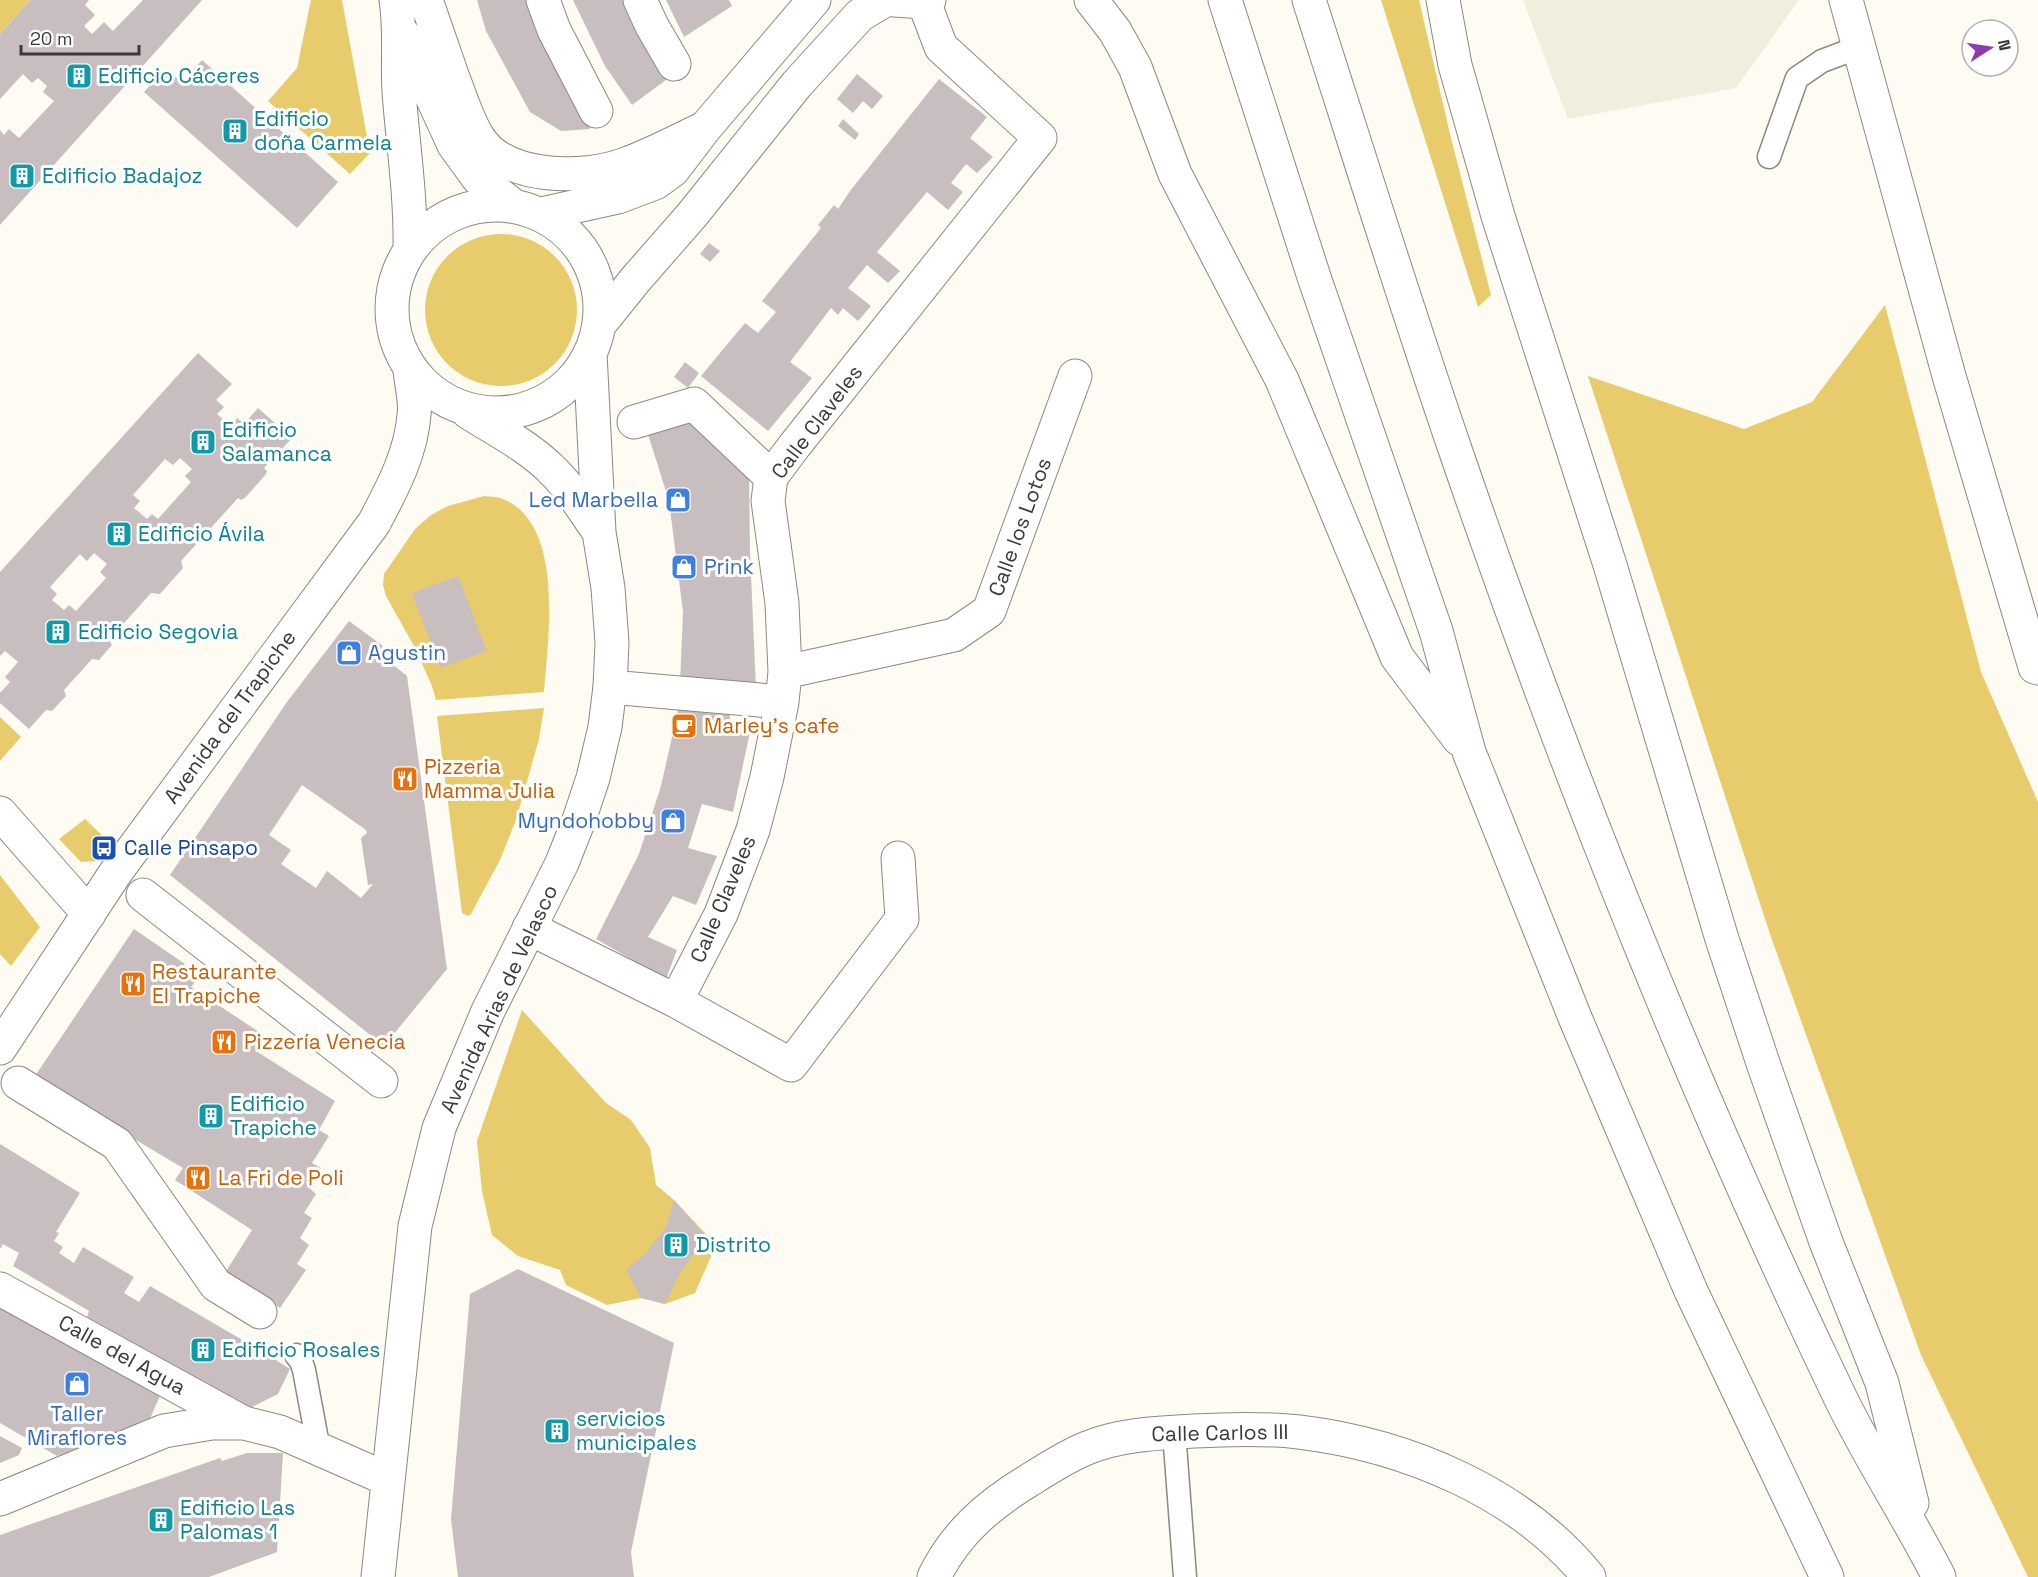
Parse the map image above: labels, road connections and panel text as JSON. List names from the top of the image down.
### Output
{
  "streets": {
    "main road": [
      "Calle Claveles",
      "Calle los Lotos",
      "Avenida del Trapiche",
      "Avenida Arias de Velasco",
      "Calle del Agua",
      "Calle Carlos III"
    ]
  },
  "crossings": [
    ["Calle Claveles", "Calle los Lotos"],
    ["Calle los Lotos", "Avenida Arias de Velasco"],
    ["Avenida del Trapiche", "Avenida Arias de Velasco"]
  ],
  "places": {
    "building": [
      "Edificio Cáceres",
      "Edificio doña Carmela",
      "Edificio Badajoz",
      "Edificio Salamanca",
      "Edificio Ávila",
      "Edificio Segovia",
      "Edificio Trapiche",
      "Distrito",
      "Edificio Rosales",
      "servicios municipales",
      "Edificio Las Palomas 1"
    ],
    "shop": [
      "Led Marbella",
      "Prink",
      "Agustin",
      "Myndohobby",
      "Taller Miraflores"
    ],
    "cafe": ["Marley's cafe"],
    "restaurant": [
      "Pizzeria Mamma Julia",
      "Restaurante El Trapiche",
      "Pizzería Venecia",
      "La Fri de Poli"
    ],
    "bus stop": ["Calle Pinsapo"]
  },
  "scale_bar": "20 m",
  "north": "right"
}
